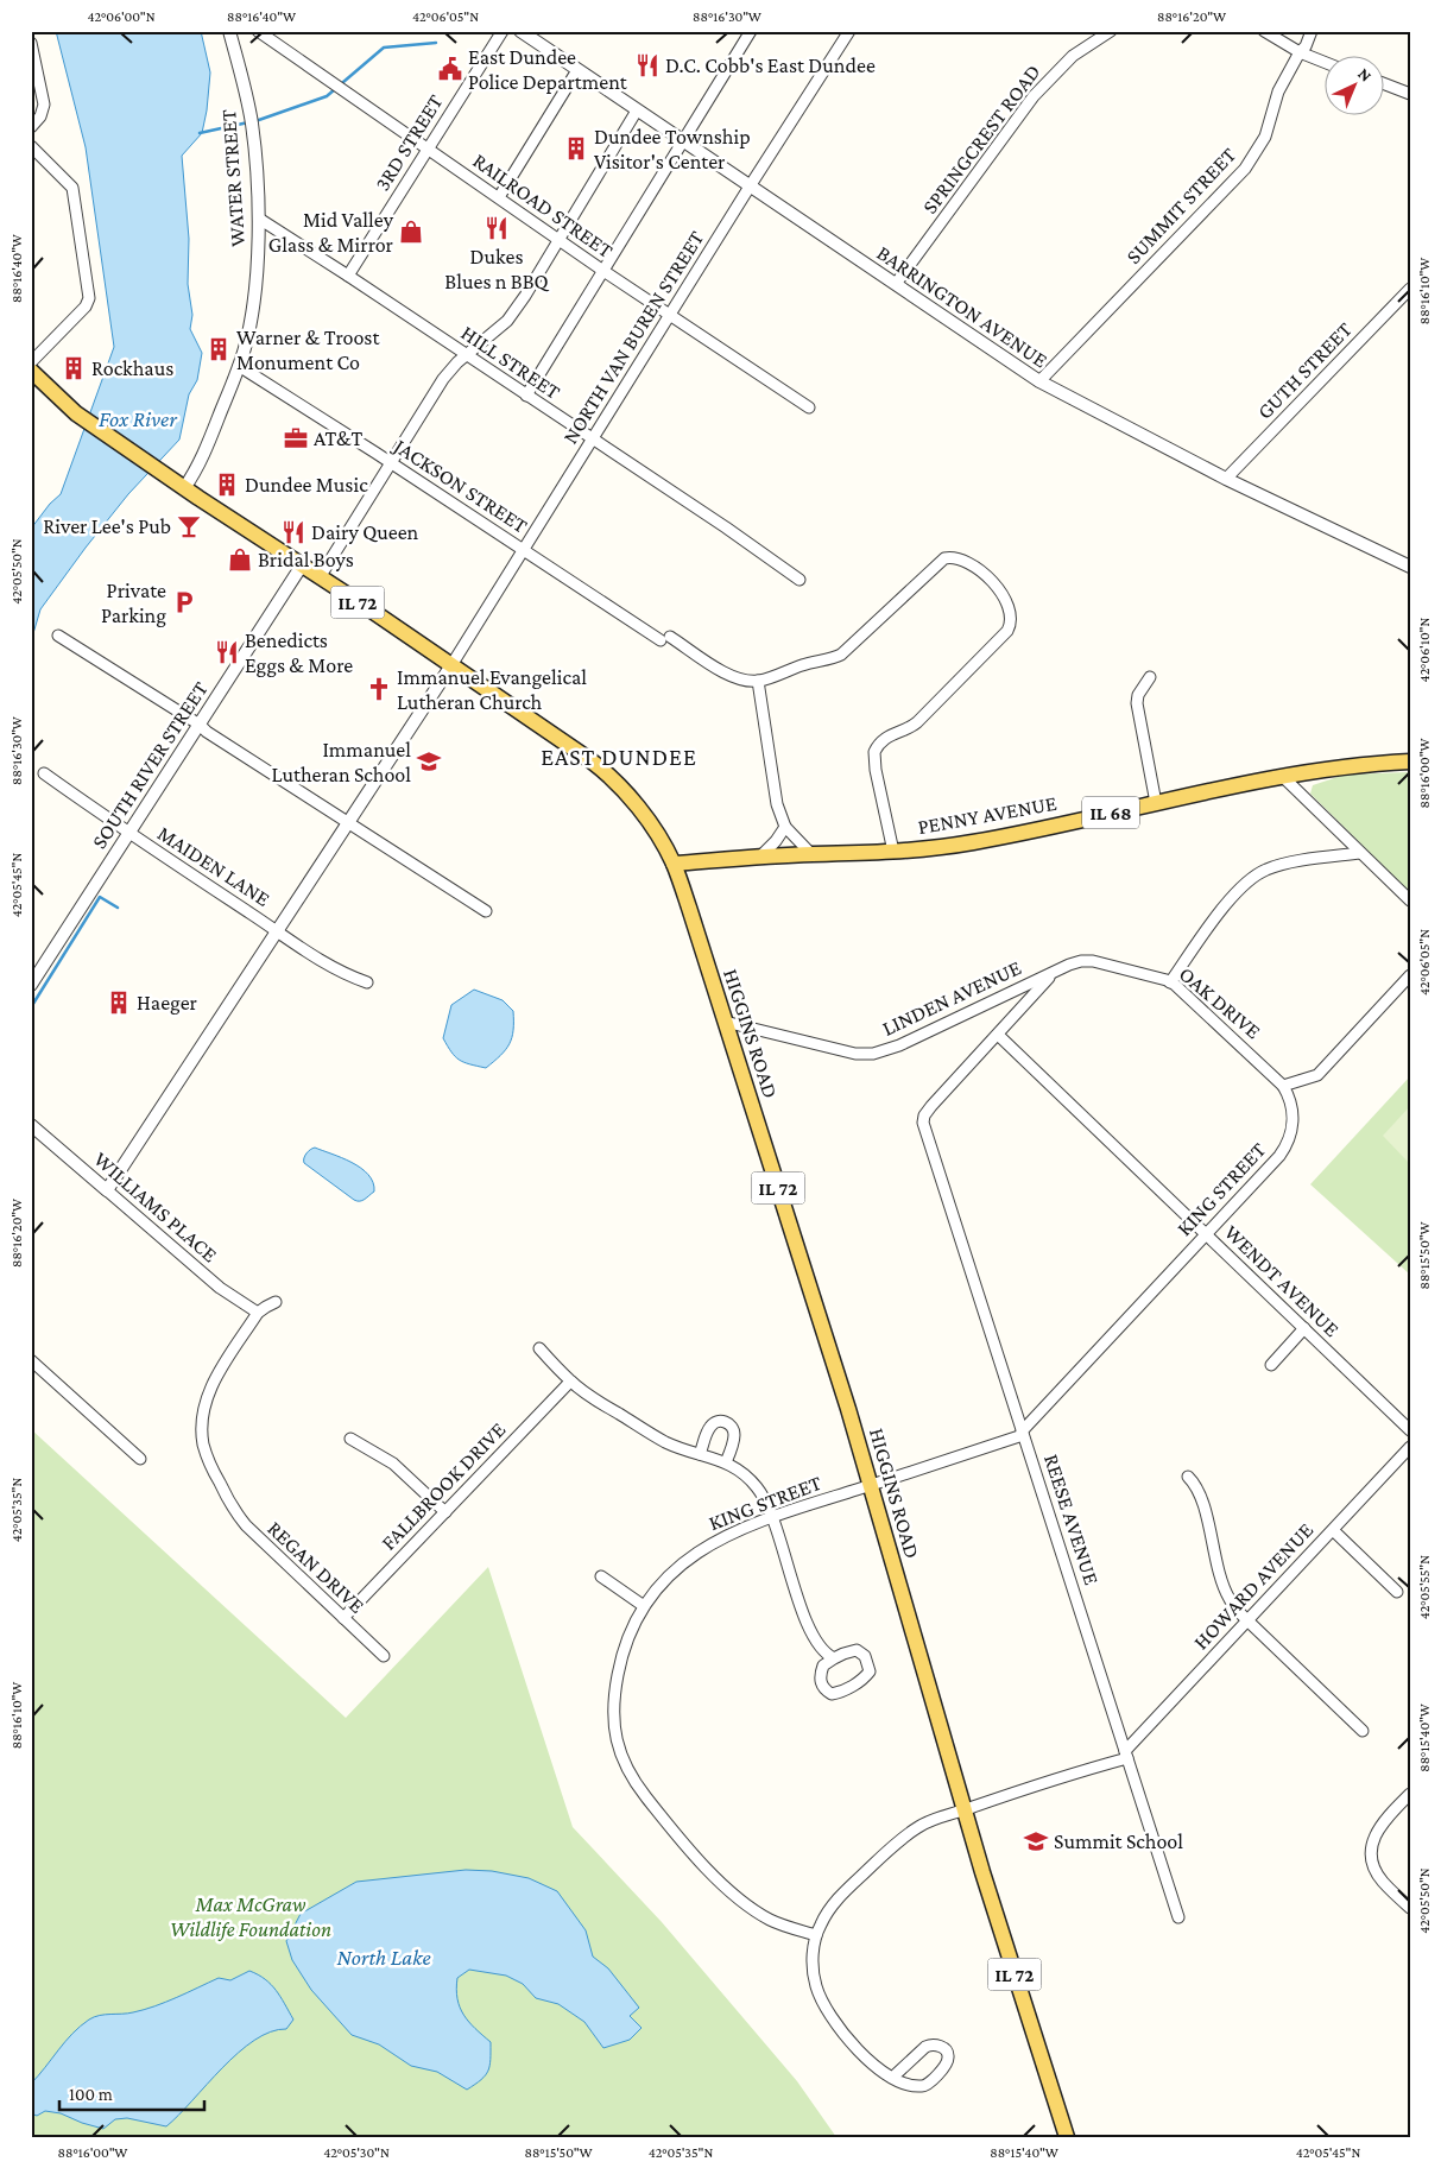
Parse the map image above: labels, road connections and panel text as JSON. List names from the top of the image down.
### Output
{
  "streets": {
    "main road": [
      "IL 72",
      "IL 68",
      "PENNY AVENUE",
      "HIGGINS ROAD"
    ],
    "street": [
      "SPRINGCREST ROAD",
      "3RD STREET",
      "WATER STREET",
      "RAILROAD STREET",
      "SUMMIT STREET",
      "BARRINGTON AVENUE",
      "NORTH VAN BUREN STREET",
      "HILL STREET",
      "GUTH STREET",
      "JACKSON STREET",
      "SOUTH RIVER STREET",
      "MAIDEN LANE",
      "LINDEN AVENUE",
      "OAK DRIVE",
      "KING STREET",
      "WILLIAMS PLACE",
      "WENDT AVENUE",
      "FALLBROOK DRIVE",
      "REESE AVENUE",
      "REGAN DRIVE",
      "HOWARD AVENUE"
    ]
  },
  "crossings": [
    ["SPRINGCREST ROAD", "BARRINGTON AVENUE"],
    ["3RD STREET", "RAILROAD STREET"],
    ["3RD STREET", "HILL STREET"],
    ["WATER STREET", "HILL STREET"],
    ["WATER STREET", "JACKSON STREET"],
    ["WATER STREET", "IL 72"],
    ["RAILROAD STREET", "NORTH VAN BUREN STREET"],
    ["SUMMIT STREET", "BARRINGTON AVENUE"],
    ["BARRINGTON AVENUE", "NORTH VAN BUREN STREET"],
    ["BARRINGTON AVENUE", "GUTH STREET"],
    ["NORTH VAN BUREN STREET", "HILL STREET"],
    ["NORTH VAN BUREN STREET", "JACKSON STREET"],
    ["NORTH VAN BUREN STREET", "IL 72"],
    ["IL 72", "SOUTH RIVER STREET"],
    ["IL 72", "PENNY AVENUE"],
    ["IL 72", "HIGGINS ROAD"],
    ["SOUTH RIVER STREET", "MAIDEN LANE"],
    ["PENNY AVENUE", "HIGGINS ROAD"],
    ["LINDEN AVENUE", "OAK DRIVE"],
    ["LINDEN AVENUE", "HIGGINS ROAD"],
    ["OAK DRIVE", "KING STREET"],
    ["HIGGINS ROAD", "KING STREET"],
    ["KING STREET", "WENDT AVENUE"],
    ["KING STREET", "REESE AVENUE"],
    ["WILLIAMS PLACE", "REGAN DRIVE"],
    ["WENDT AVENUE", "REESE AVENUE"],
    ["FALLBROOK DRIVE", "REGAN DRIVE"],
    ["REESE AVENUE", "HOWARD AVENUE"]
  ],
  "districts": ["EAST DUNDEE"],
  "water": ["Fox River", "North Lake"],
  "parks": ["Max McGraw Wildlife Foundation"],
  "places": {
    "restaurant": [
      "D.C. Cobb's East Dundee",
      "Dukes Blues n BBQ",
      "Dairy Queen",
      "Benedicts Eggs & More"
    ],
    "public building": ["East Dundee Police Department"],
    "building": [
      "Dundee Township Visitor's Center",
      "Warner & Troost Monument Co",
      "Rockhaus",
      "Dundee Music",
      "Haeger"
    ],
    "shop": ["Mid Valley Glass & Mirror", "Bridal Boys"],
    "office": ["AT&T"],
    "bar": ["River Lee's Pub"],
    "parking": ["Private Parking"],
    "church": ["Immanuel Evangelical Lutheran Church"],
    "school or university": ["Immanuel Lutheran School", "Summit School"]
  },
  "scale_bar": "100 m",
  "north": "top right",
  "coordinates": [
    "42°06'00\"N",
    "88°16'40\"W",
    "42°06'05\"N",
    "88°16'30\"W",
    "88°16'20\"W",
    "88°16'10\"W",
    "42°05'50\"N",
    "42°06'10\"N",
    "88°16'00\"W",
    "42°05'45\"N",
    "88°15'50\"W",
    "42°05'35\"N",
    "42°05'55\"N",
    "88°15'40\"W",
    "42°05'30\"N"
  ]
}
